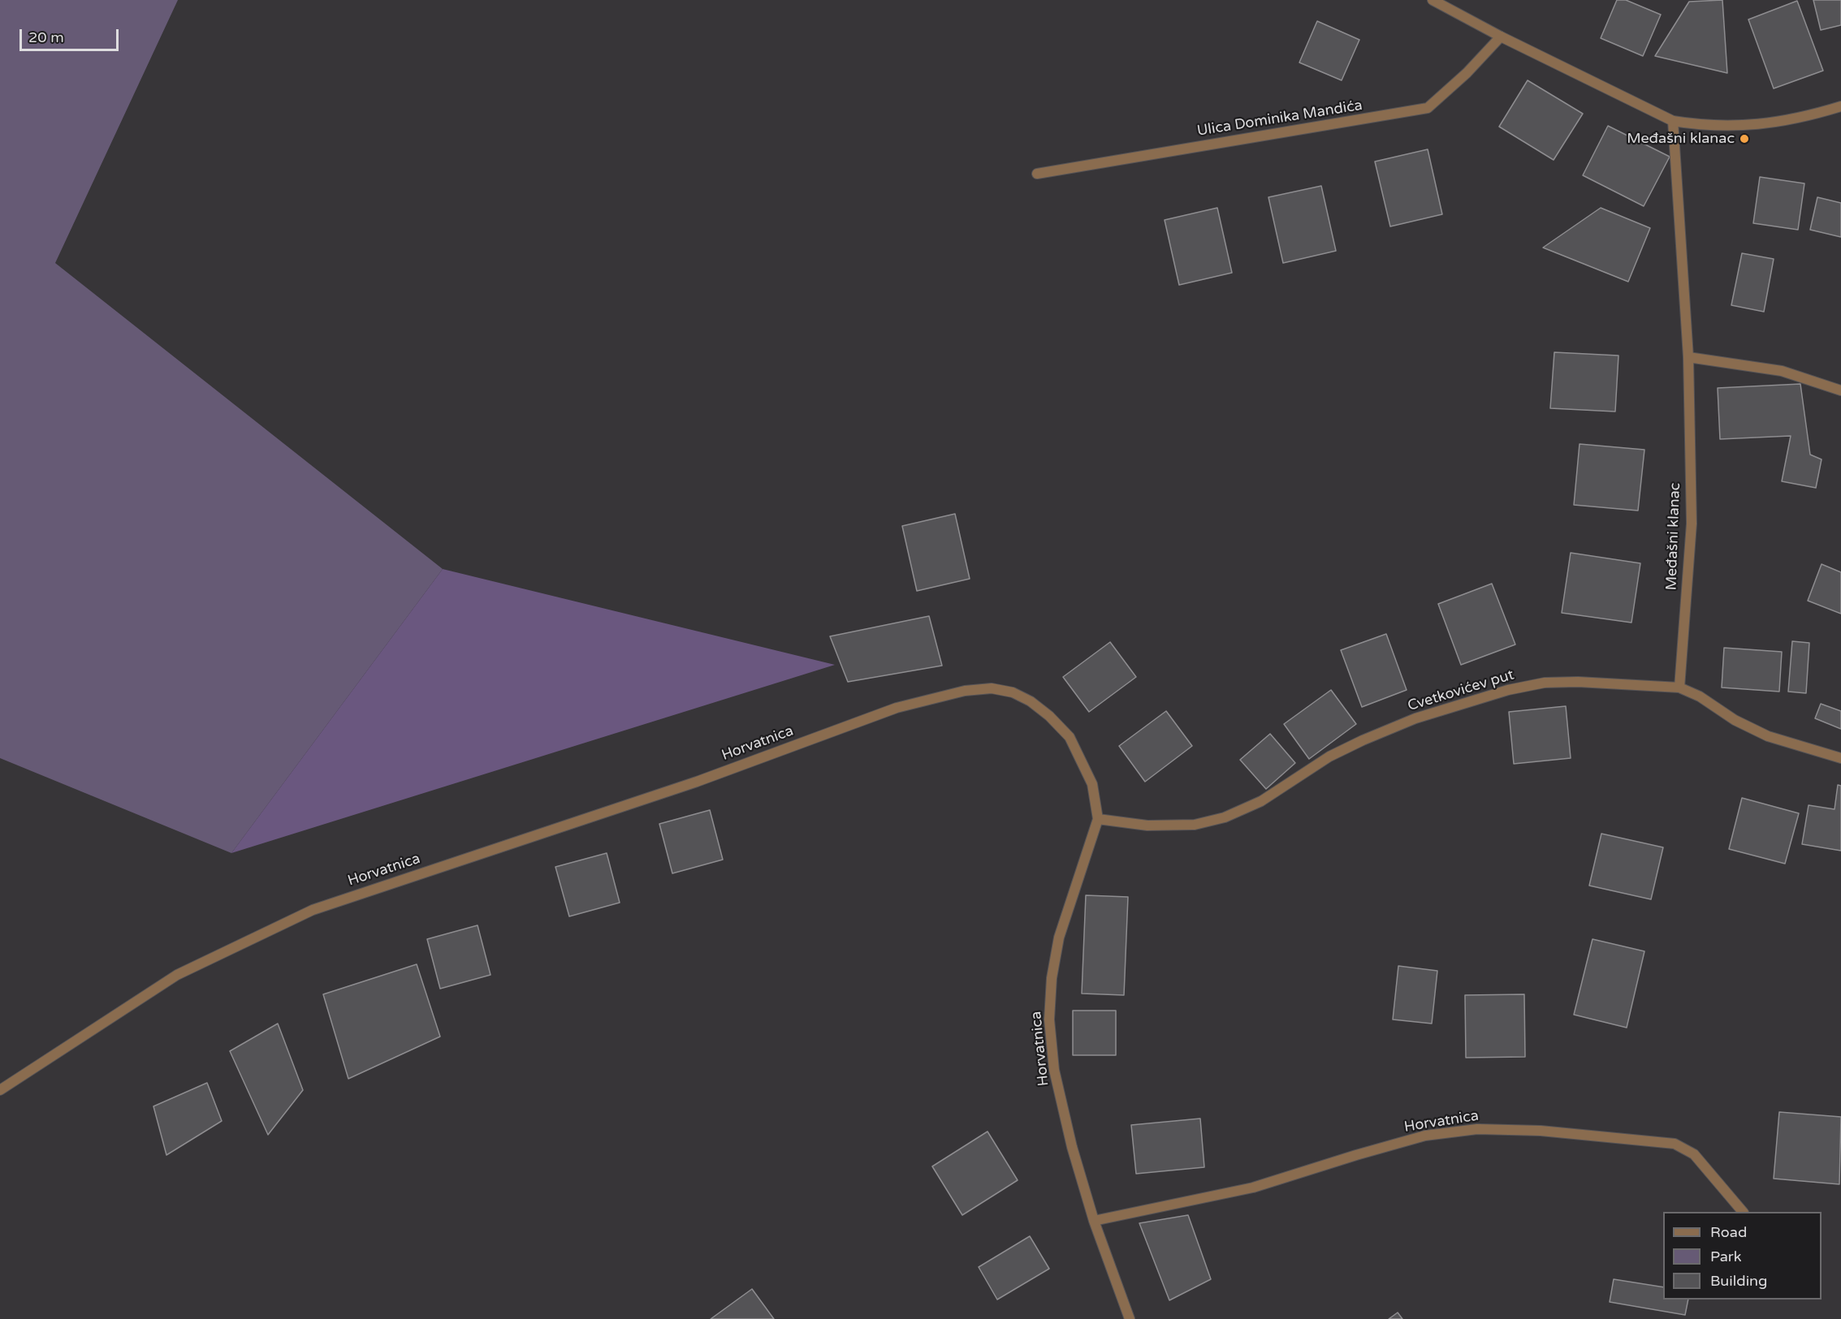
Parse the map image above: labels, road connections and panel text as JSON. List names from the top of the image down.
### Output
{
  "streets": {
    "street": [
      "Ulica Dominika Mandića",
      "Međašni klanac",
      "Cvetkovićev put",
      "Horvatnica"
    ]
  },
  "crossings": [
    ["Međašni klanac", "Cvetkovićev put"],
    ["Cvetkovićev put", "Horvatnica"]
  ],
  "places": ["Međašni klanac"],
  "legend": ["Road", "Park", "Building"],
  "scale_bar": "20 m"
}
